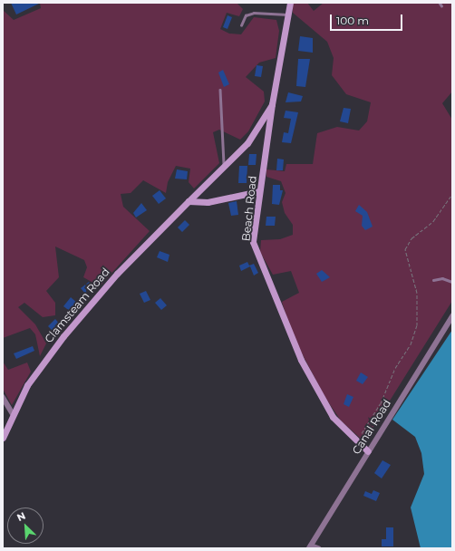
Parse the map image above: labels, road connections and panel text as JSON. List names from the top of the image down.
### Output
{
  "streets": {
    "street": ["Beach Road", "Clamsteam Road", "Canal Road"]
  },
  "crossings": [
    ["Beach Road", "Clamsteam Road"],
    ["Beach Road", "Canal Road"]
  ],
  "scale_bar": "100 m",
  "north": "top left"
}
